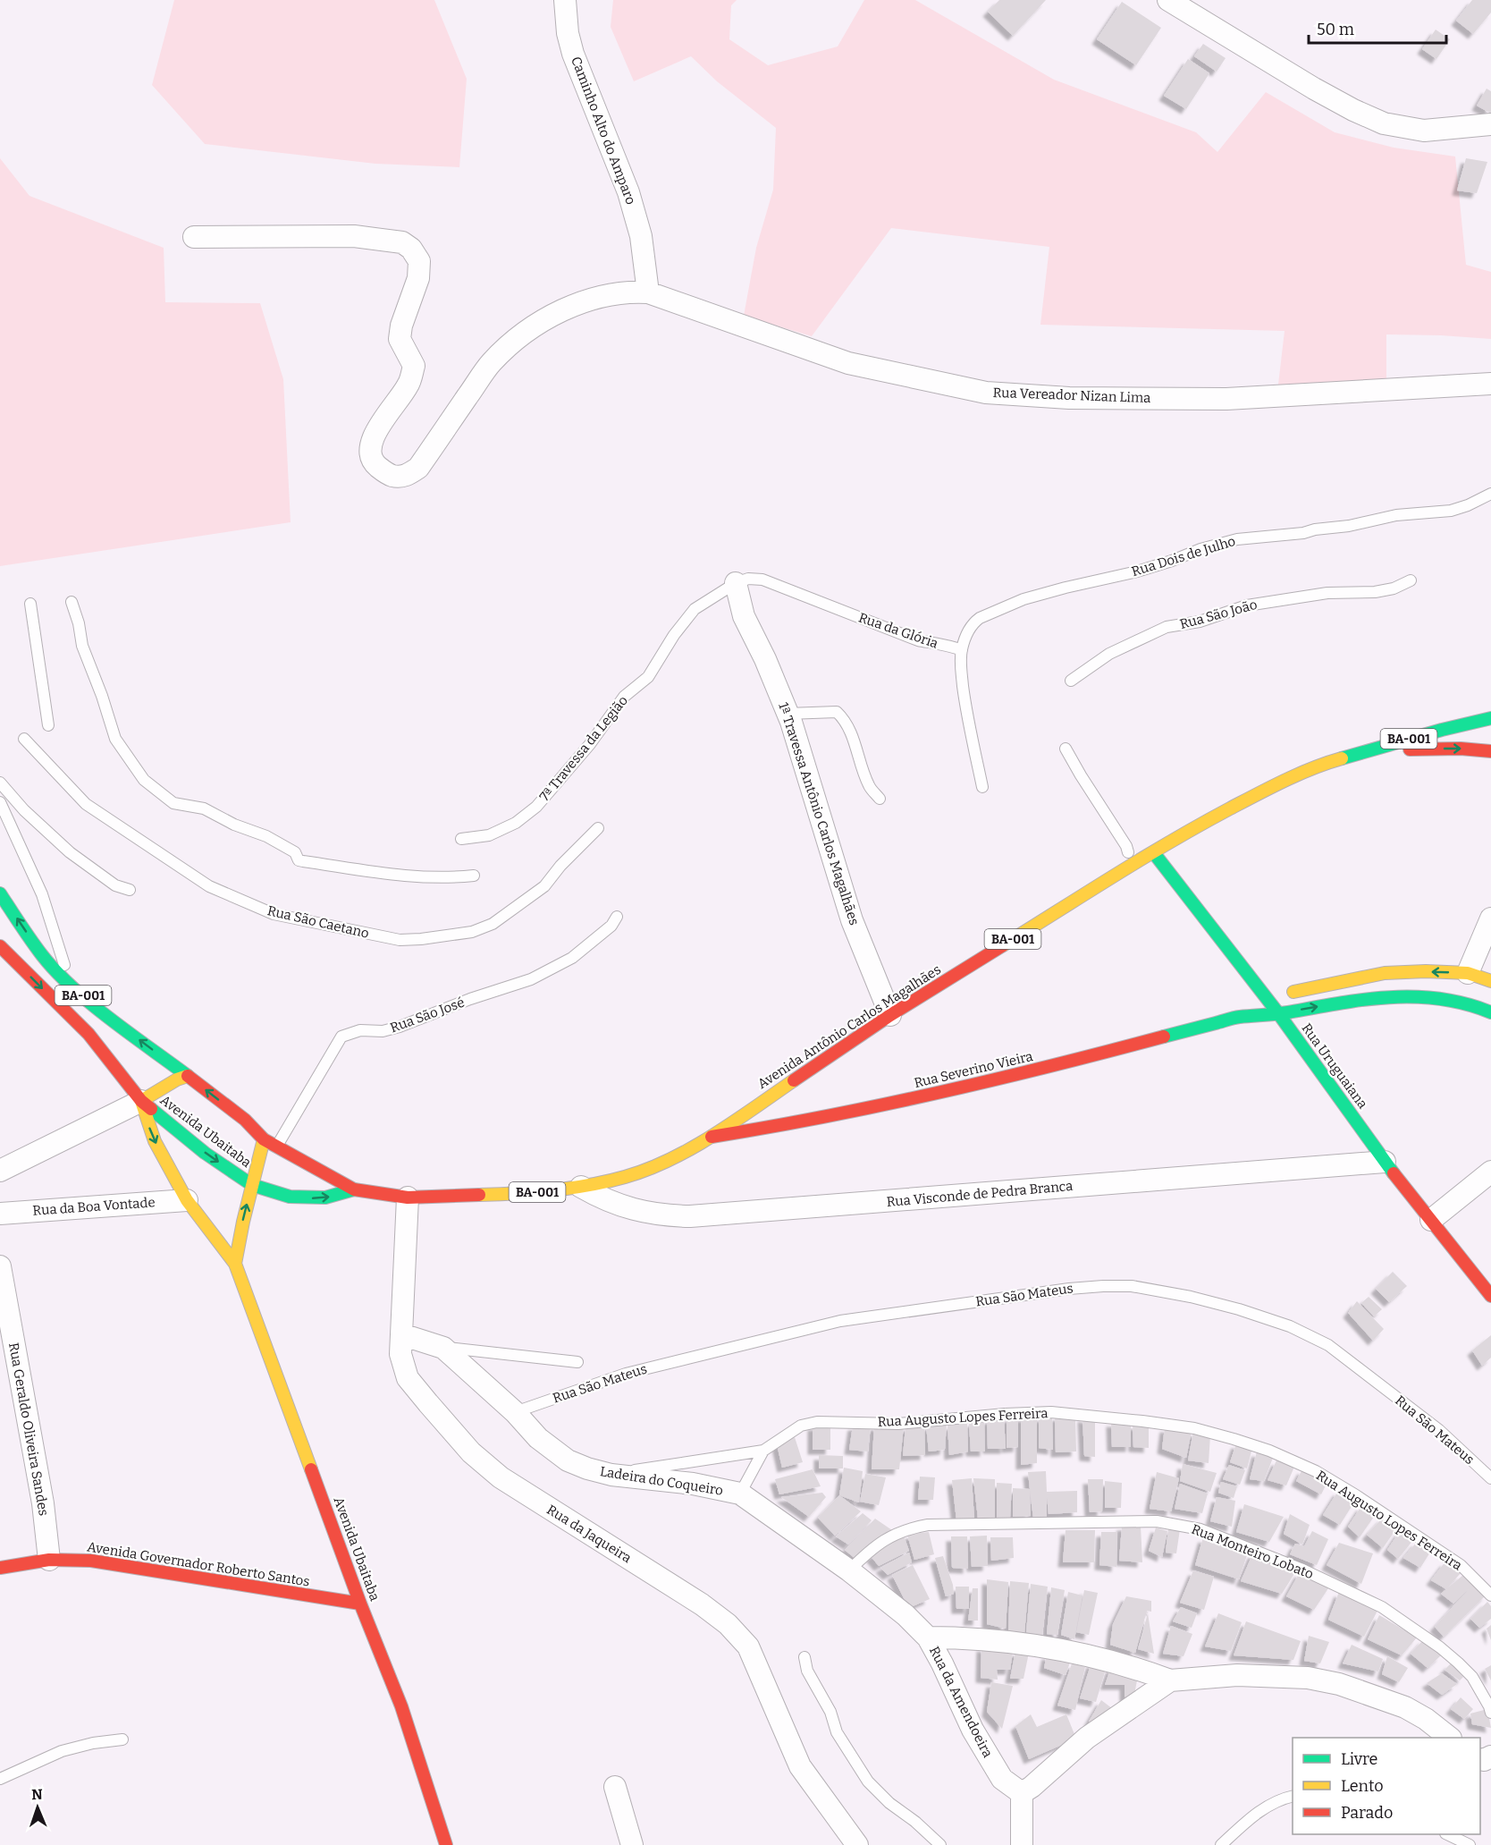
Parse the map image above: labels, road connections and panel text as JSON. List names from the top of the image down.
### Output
{
  "streets": {
    "main road": [
      "BA-001",
      "Avenida Antônio Carlos Magalhães",
      "Rua Uruguaiana",
      "Rua Severino Vieira",
      "Avenida Ubaitaba",
      "Avenida Governador Roberto Santos"
    ],
    "street": [
      "Caminho Alto do Amparo",
      "Rua Vereador Nizan Lima",
      "1ª Travessa Antônio Carlos Magalhães",
      "Rua Visconde de Pedra Branca",
      "Rua da Boa Vontade",
      "Rua Geraldo Oliveira Sandes",
      "Ladeira do Coqueiro",
      "Rua da Jaqueira",
      "Rua da Amendoeira"
    ],
    "lane": [
      "Rua Dois de Julho",
      "Rua São João",
      "Rua da Glória",
      "7ª Travessa da Legião",
      "Rua São Caetano",
      "Rua São José",
      "Rua São Mateus",
      "Rua Augusto Lopes Ferreira",
      "Rua Monteiro Lobato"
    ]
  },
  "crossings": [
    ["Caminho Alto do Amparo", "Rua Vereador Nizan Lima"],
    ["Rua Dois de Julho", "Rua da Glória"],
    ["Rua da Glória", "7ª Travessa da Legião"],
    ["Rua da Glória", "1ª Travessa Antônio Carlos Magalhães"],
    ["BA-001", "Avenida Antônio Carlos Magalhães"],
    ["BA-001", "Avenida Ubaitaba"],
    ["7ª Travessa da Legião", "1ª Travessa Antônio Carlos Magalhães"],
    ["1ª Travessa Antônio Carlos Magalhães", "Avenida Antônio Carlos Magalhães"],
    ["Rua São José", "Avenida Antônio Carlos Magalhães"],
    ["Avenida Antônio Carlos Magalhães", "Rua Uruguaiana"],
    ["Avenida Antônio Carlos Magalhães", "Rua Severino Vieira"],
    ["Avenida Antônio Carlos Magalhães", "Avenida Ubaitaba"],
    ["Avenida Antônio Carlos Magalhães", "Rua Visconde de Pedra Branca"],
    ["Avenida Antônio Carlos Magalhães", "Rua da Jaqueira"],
    ["Rua Uruguaiana", "Rua Severino Vieira"],
    ["Rua Uruguaiana", "Rua Visconde de Pedra Branca"],
    ["Avenida Ubaitaba", "Rua da Boa Vontade"],
    ["Avenida Ubaitaba", "Avenida Governador Roberto Santos"],
    ["Rua São Mateus", "Ladeira do Coqueiro"],
    ["Rua Augusto Lopes Ferreira", "Ladeira do Coqueiro"],
    ["Rua Geraldo Oliveira Sandes", "Avenida Governador Roberto Santos"],
    ["Ladeira do Coqueiro", "Rua da Jaqueira"],
    ["Ladeira do Coqueiro", "Rua Monteiro Lobato"],
    ["Ladeira do Coqueiro", "Rua da Amendoeira"],
    ["Rua Monteiro Lobato", "Rua da Amendoeira"]
  ],
  "legend": ["Livre", "Lento", "Parado"],
  "scale_bar": "50 m",
  "north": "top"
}
